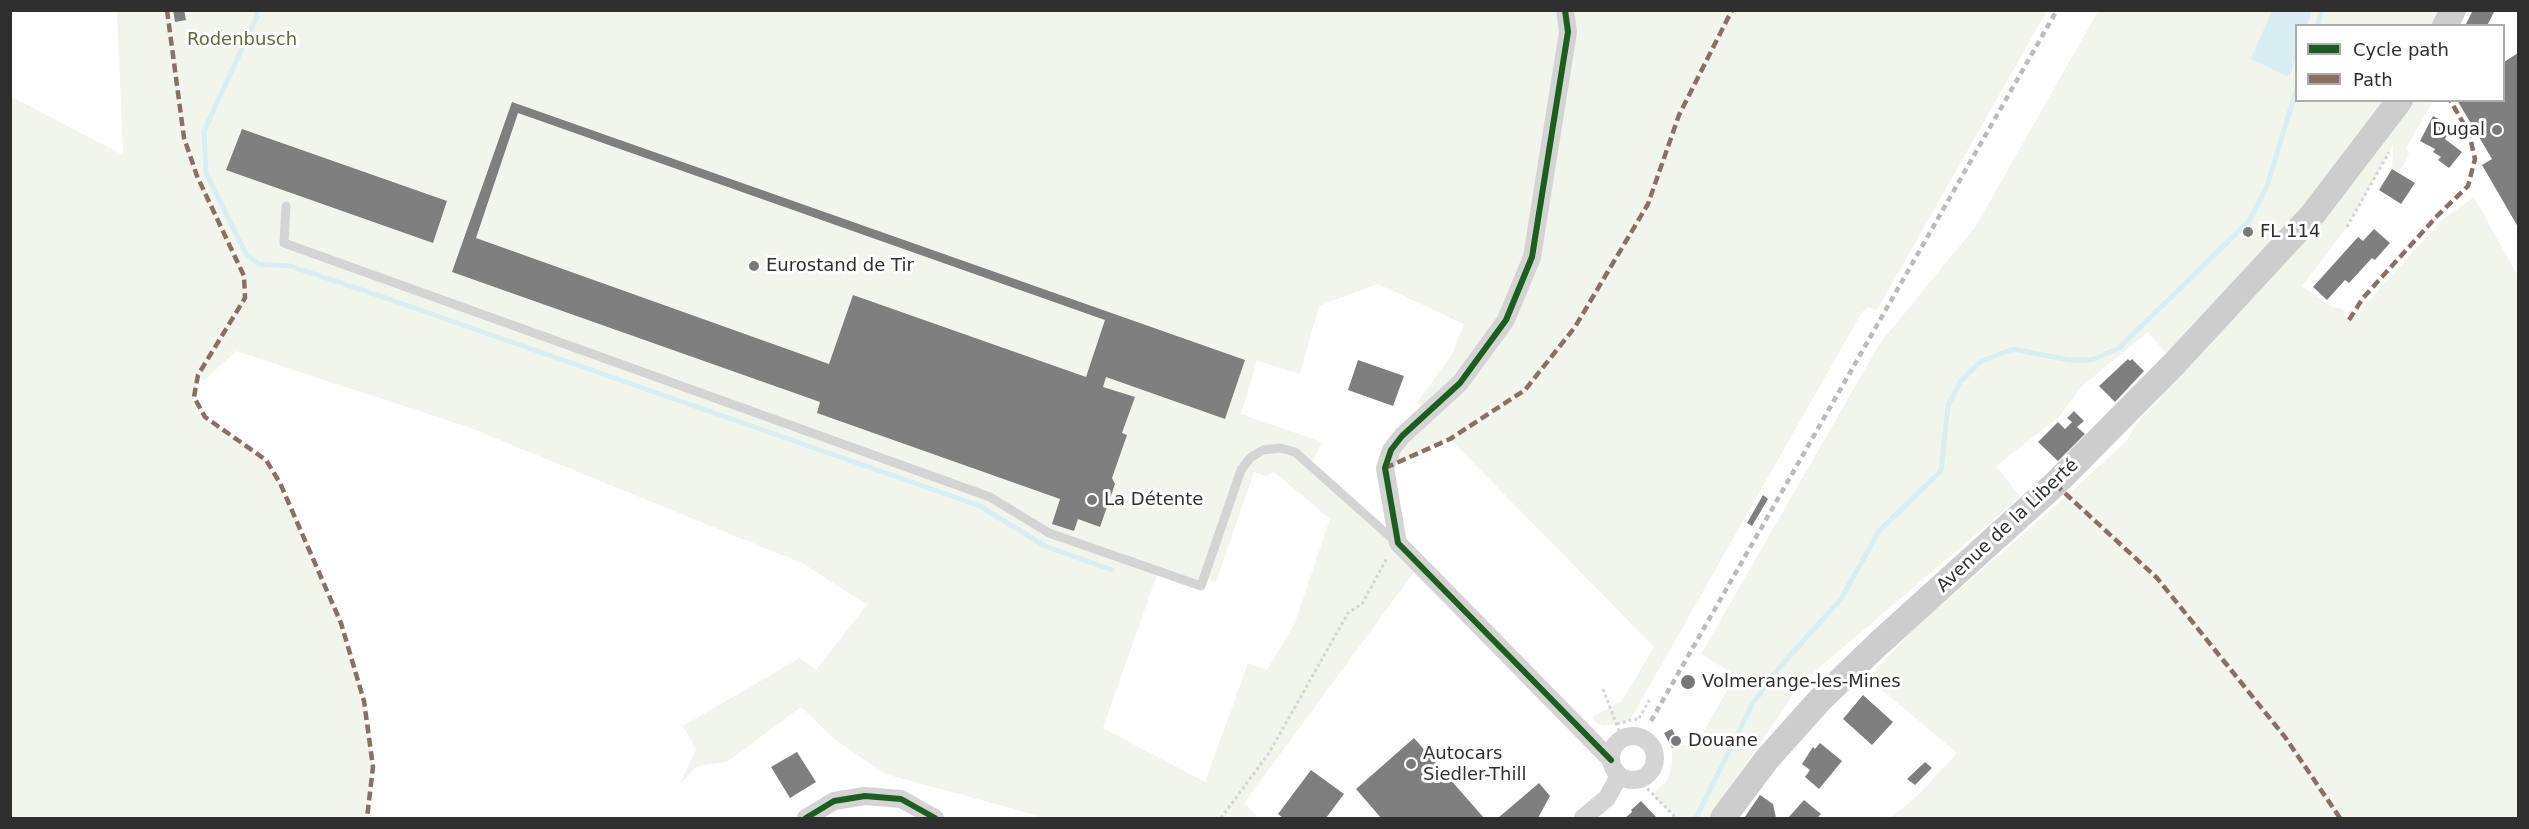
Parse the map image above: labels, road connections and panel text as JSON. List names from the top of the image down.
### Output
{
  "streets": {
    "main road": ["Avenue de la Liberté"]
  },
  "parks": ["Rodenbusch"],
  "places": [
    "Dugal",
    "FL 114",
    "Eurostand de Tir",
    "La Détente",
    "Volmerange-les-Mines",
    "Douane",
    "Autocars Siedler-Thill"
  ],
  "legend": ["Cycle path", "Path"]
}
